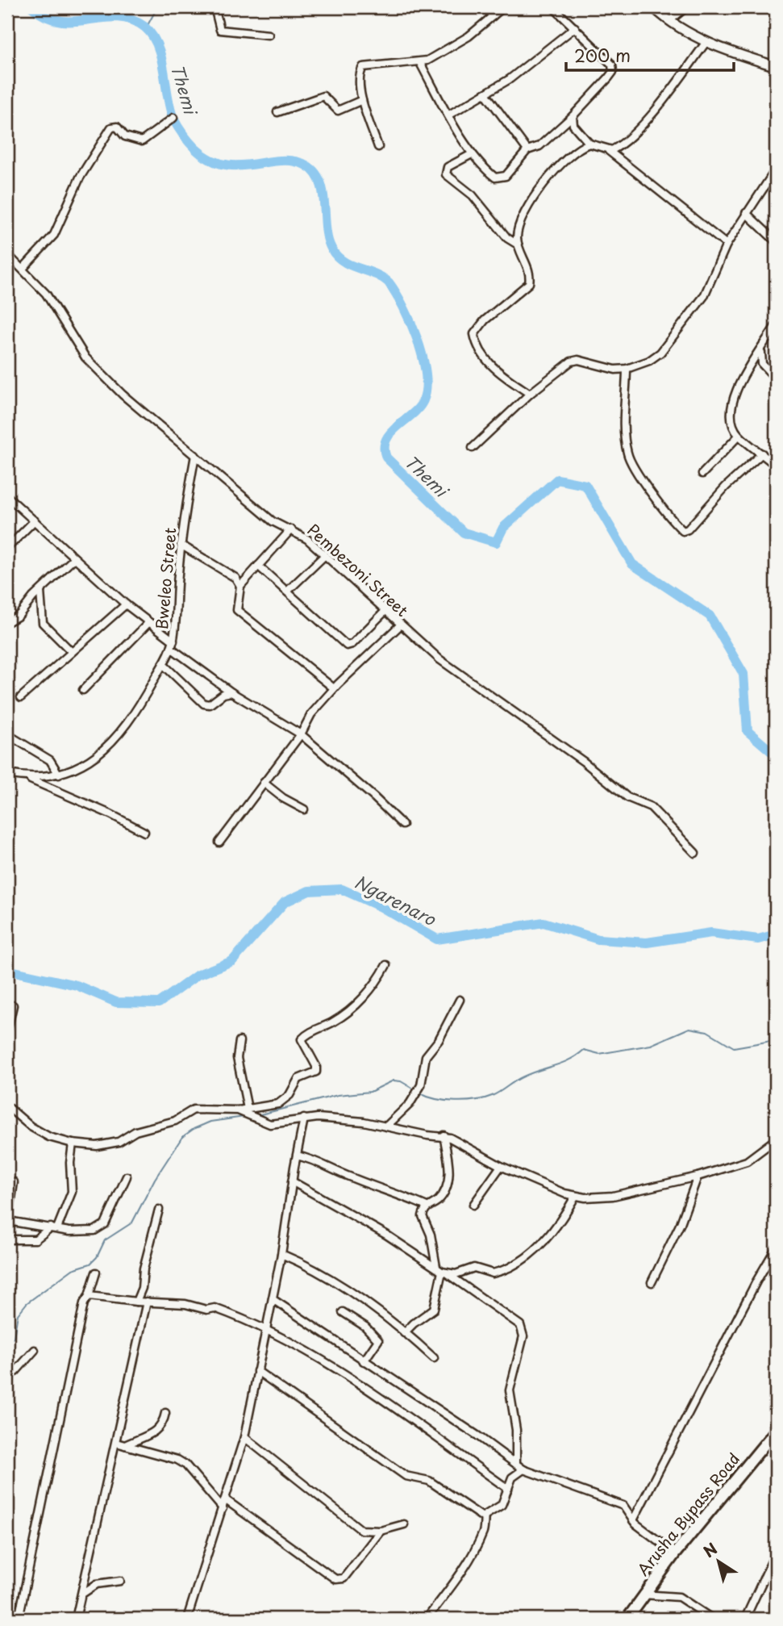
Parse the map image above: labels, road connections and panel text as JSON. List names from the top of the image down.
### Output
{
  "streets": {
    "main road": ["Arusha Bypass Road"],
    "street": ["Pembezoni Street", "Bweleo Street"]
  },
  "crossings": [
    ["Pembezoni Street", "Bweleo Street"]
  ],
  "water": ["Themi", "Ngarenaro"],
  "scale_bar": "200 m",
  "north": "top left"
}
